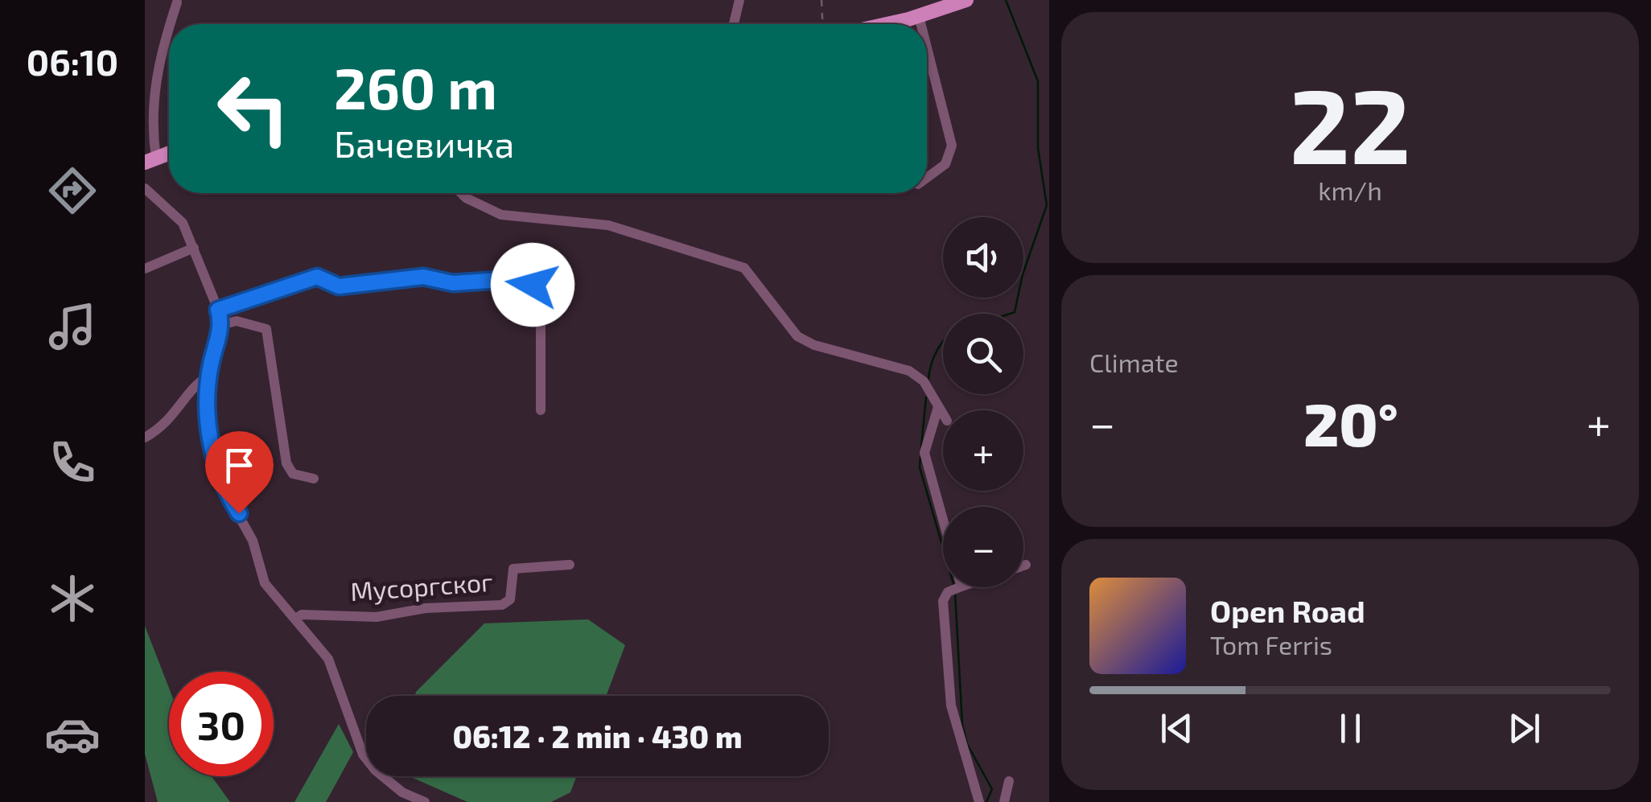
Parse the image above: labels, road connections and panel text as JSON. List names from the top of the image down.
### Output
{
  "streets": {
    "street": ["Мусоргског"]
  },
  "page": {
    "tabs": "06:10",
    "tile": [
      ["22", "km/h"],
      "Climate"
    ],
    "turn": ["260 m", "Бачевичка"],
    "map_buttons": ["+", "−"],
    "heat": ["−", "20°", "+"],
    "song": ["Open Road", "Tom Ferris"],
    "limit": "30",
    "trip": "06:12 · 2 min · 430 m"
  }
}
